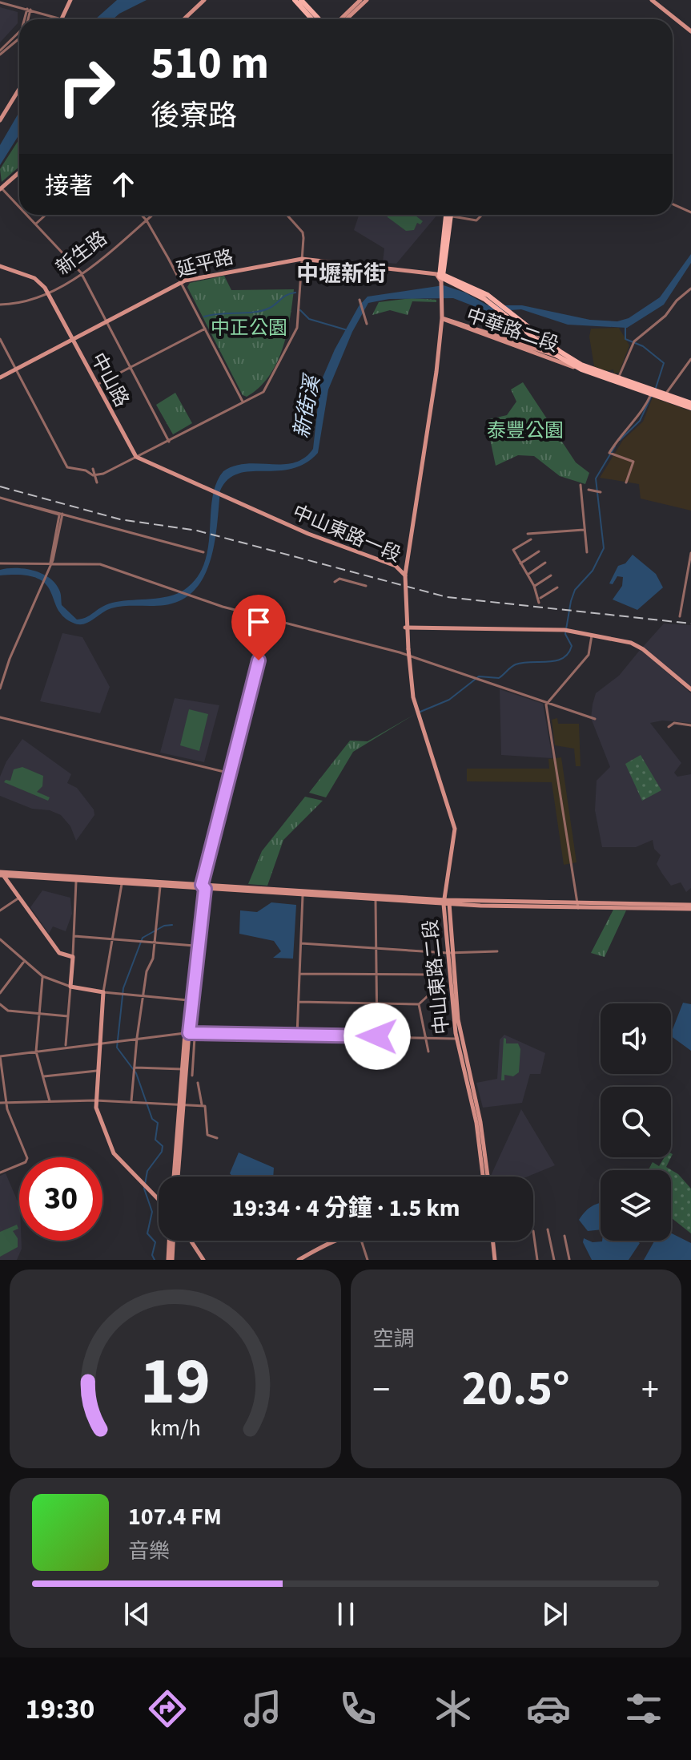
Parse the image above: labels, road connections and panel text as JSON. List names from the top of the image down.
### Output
{
  "streets": {
    "main road": ["延平路", "中華路二段"],
    "street": [
      "新生路",
      "中山路",
      "中山東路一段",
      "中山東路二段"
    ]
  },
  "crossings": [
    ["新生路", "中山路"],
    ["延平路", "中華路二段"],
    ["延平路", "中山路"],
    ["中山路", "中山東路一段"],
    ["中山東路一段", "中山東路二段"]
  ],
  "districts": ["中壢新街"],
  "water": ["新街溪"],
  "parks": ["中正公園", "泰豐公園"],
  "page": {
    "turn": ["510 m", "後寮路"],
    "then": "接著",
    "limit": "30",
    "trip": "19:34 · 4 分鐘 · 1.5 km",
    "tile": "空調",
    "heat": ["−", "20.5°", "+"],
    "song": ["107.4 FM", "音樂"],
    "tabs": "19:30",
    "gauge": ["19", "km/h"]
  }
}
